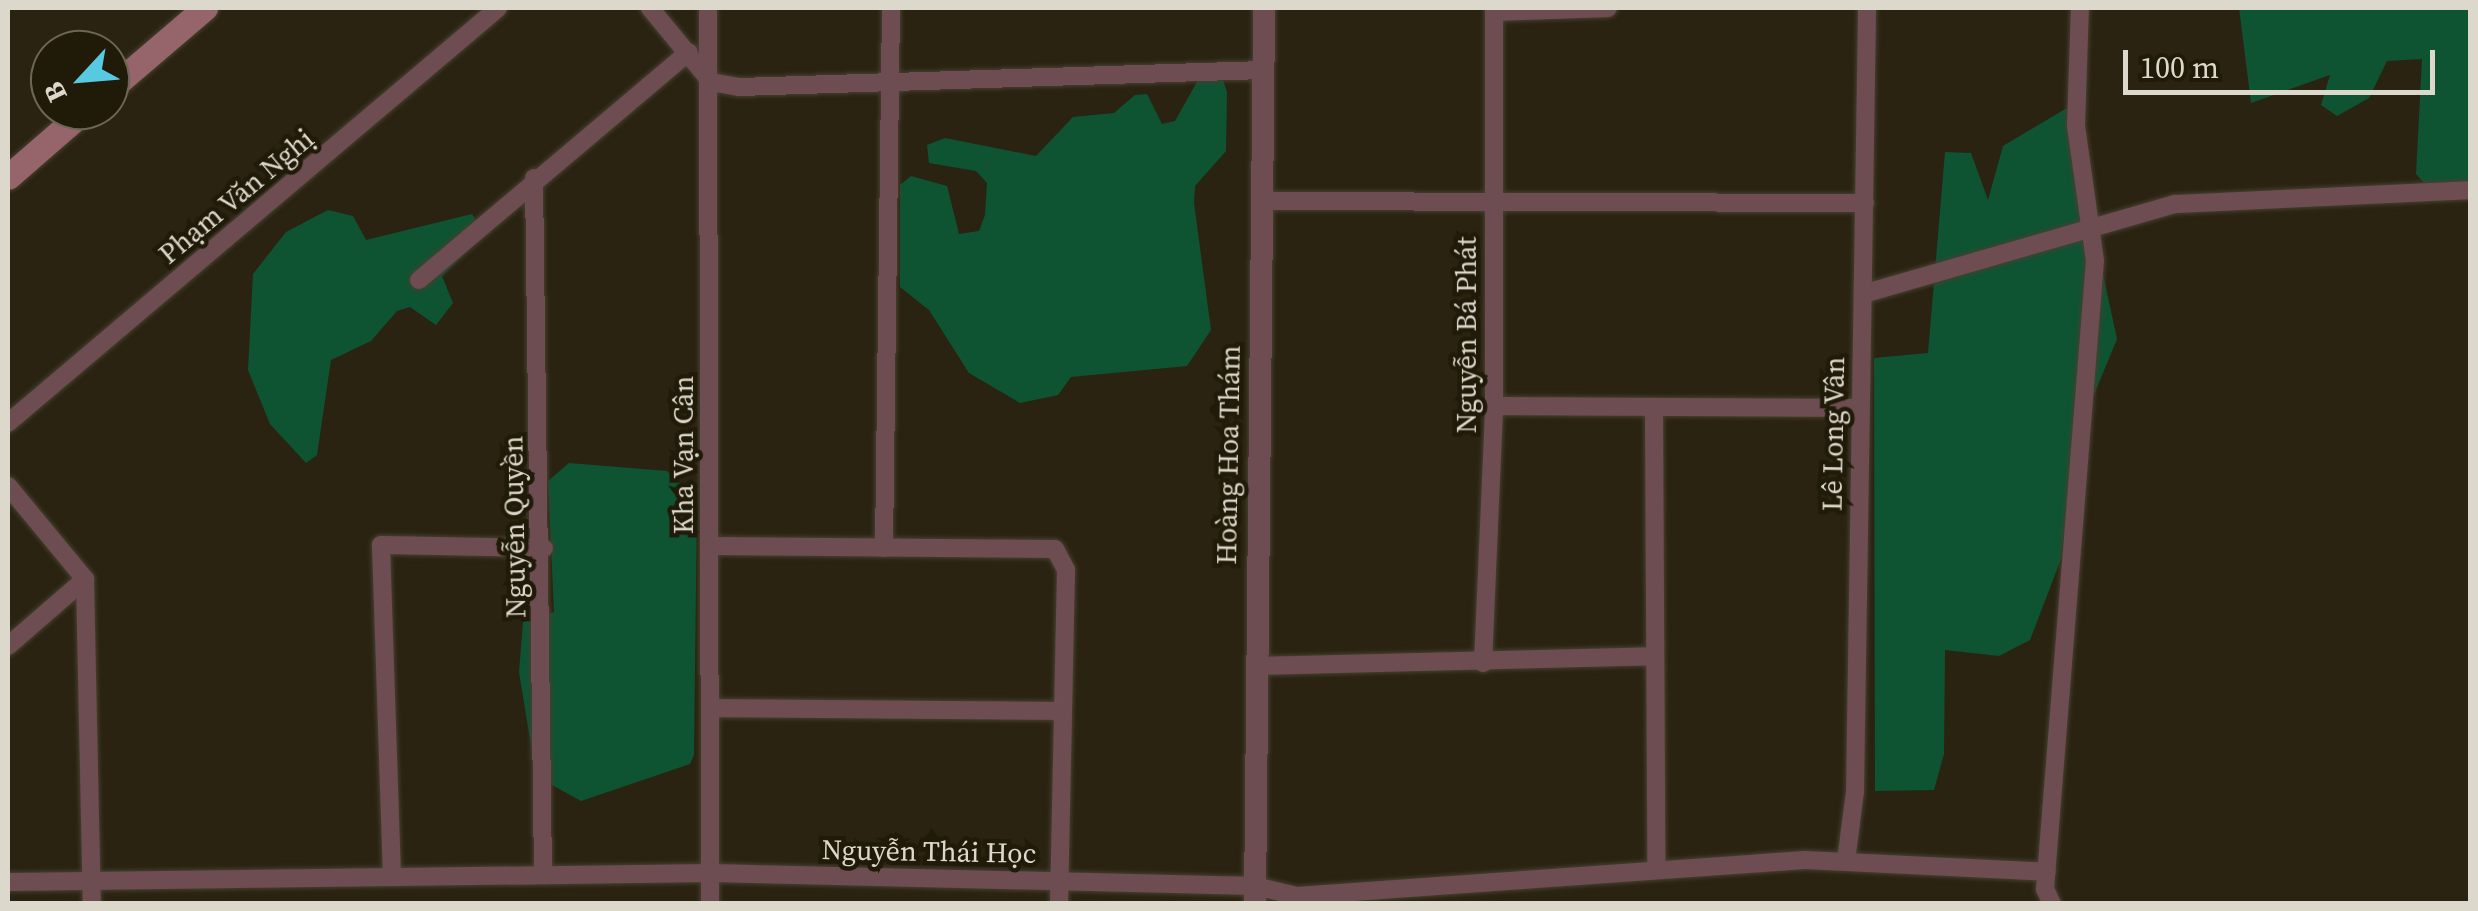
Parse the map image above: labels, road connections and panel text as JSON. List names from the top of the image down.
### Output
{
  "streets": {
    "street": [
      "Phạm Văn Nghị",
      "Nguyễn Bá Phát",
      "Lê Long Vân",
      "Kha Vạn Cân",
      "Hoàng Hoa Thám",
      "Nguyễn Quyền",
      "Nguyễn Thái Học"
    ]
  },
  "crossings": [
    ["Lê Long Vân", "Nguyễn Thái Học"],
    ["Kha Vạn Cân", "Nguyễn Thái Học"],
    ["Hoàng Hoa Thám", "Nguyễn Thái Học"],
    ["Nguyễn Quyền", "Nguyễn Thái Học"]
  ],
  "scale_bar": "100 m",
  "north": "bottom left"
}
